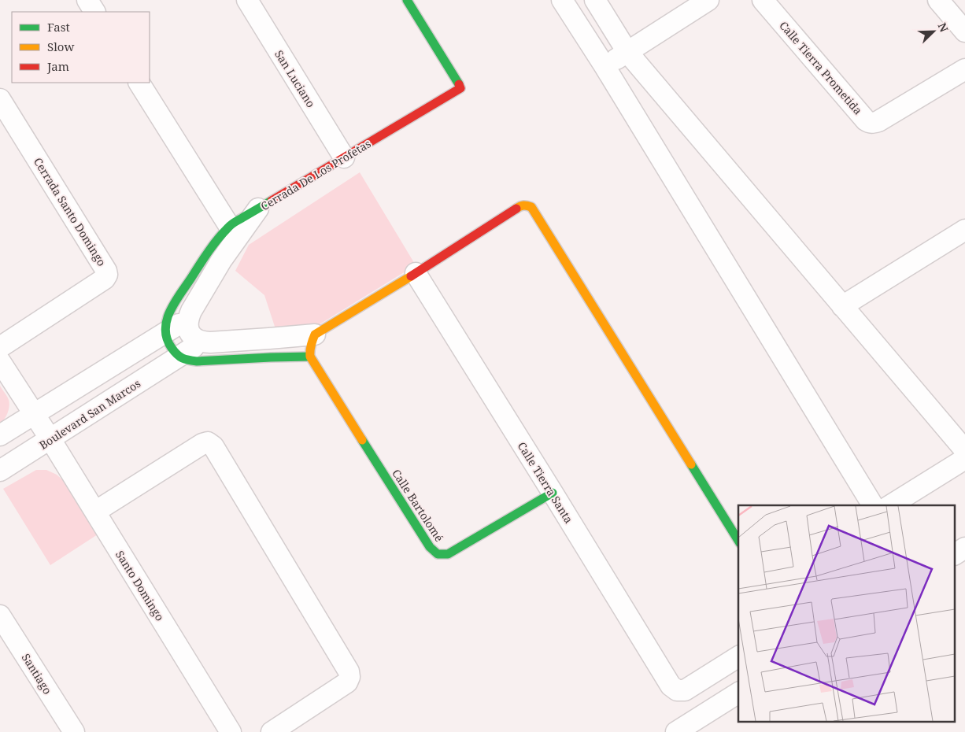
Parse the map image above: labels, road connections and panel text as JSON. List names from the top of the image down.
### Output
{
  "streets": {
    "street": [
      "Calle Tierra Prometida",
      "San Luciano",
      "Cerrada De Los Profetas",
      "Cerrada Santo Domingo",
      "Boulevard San Marcos",
      "Calle Tierra Santa",
      "Calle Bartolomé",
      "Santo Domingo",
      "Santiago"
    ]
  },
  "crossings": [
    ["San Luciano", "Cerrada De Los Profetas"],
    ["Boulevard San Marcos", "Santo Domingo"],
    ["Calle Tierra Santa", "Calle Bartolomé"]
  ],
  "legend": ["Fast", "Slow", "Jam"],
  "north": "top right"
}
